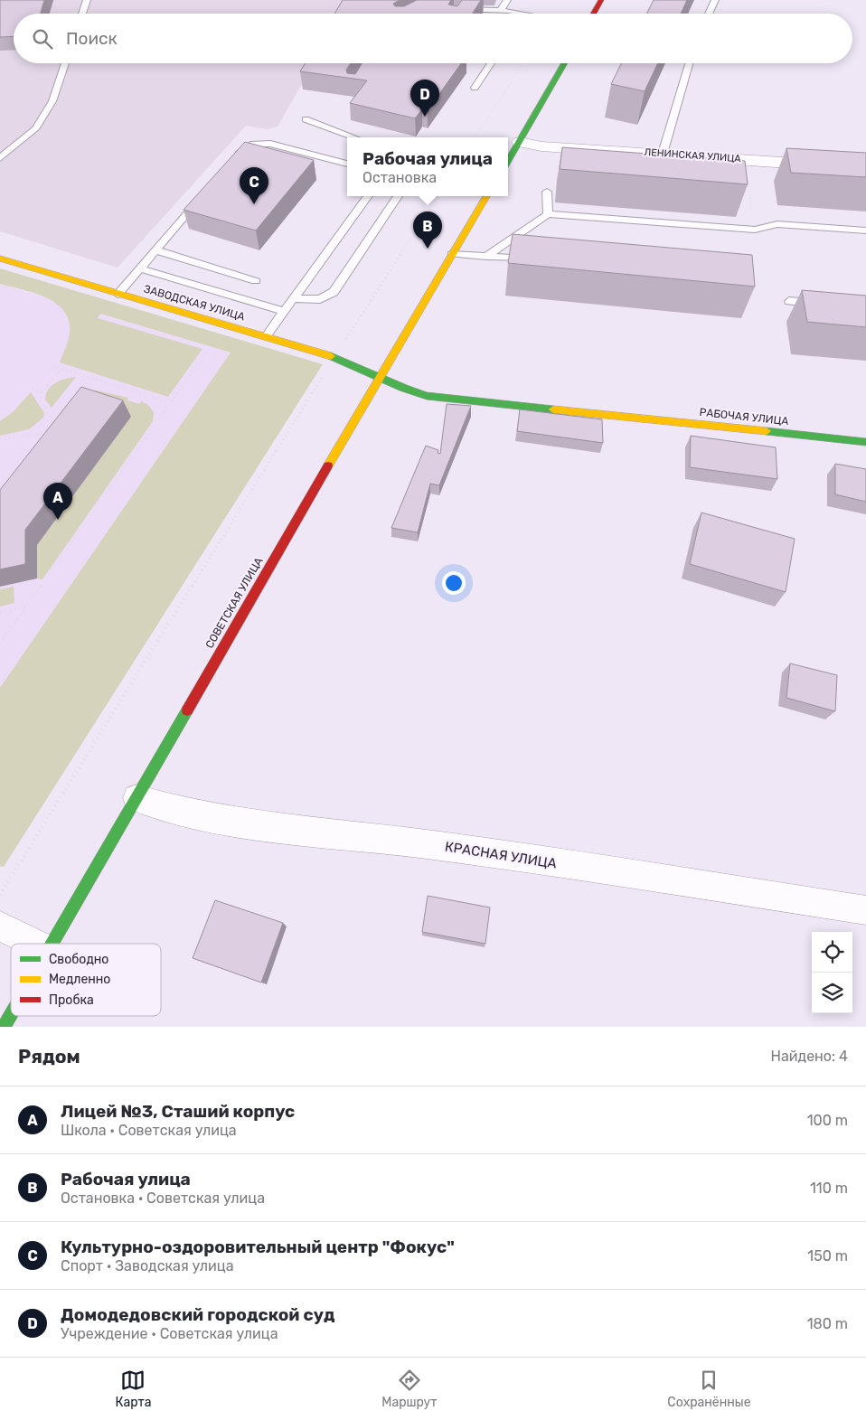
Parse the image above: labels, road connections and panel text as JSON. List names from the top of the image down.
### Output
{
  "streets": {
    "main road": ["ЗАВОДСКАЯ УЛИЦА", "РАБОЧАЯ УЛИЦА", "СОВЕТСКАЯ УЛИЦА"],
    "street": ["ЛЕНИНСКАЯ УЛИЦА", "КРАСНАЯ УЛИЦА"]
  },
  "crossings": [
    ["ЗАВОДСКАЯ УЛИЦА", "РАБОЧАЯ УЛИЦА"],
    ["ЗАВОДСКАЯ УЛИЦА", "СОВЕТСКАЯ УЛИЦА"],
    ["РАБОЧАЯ УЛИЦА", "СОВЕТСКАЯ УЛИЦА"],
    ["СОВЕТСКАЯ УЛИЦА", "КРАСНАЯ УЛИЦА"]
  ],
  "legend": ["Свободно", "Медленно", "Пробка"],
  "page": {
    "search": "Поиск",
    "pins": [
      "D",
      "C",
      "B",
      "A"
    ],
    "popup": ["Рабочая улица", "Остановка"],
    "heading": ["Рядом", "Найдено: 4"],
    "list": [
      {
        "mark": "A",
        "name": "Лицей №3, Сташий корпус",
        "note": "Школа · Советская улица",
        "value": "100 m"
      },
      {
        "mark": "B",
        "name": "Рабочая улица",
        "note": "Остановка · Советская улица",
        "value": "110 m"
      },
      {
        "mark": "C",
        "name": "Культурно-оздоровительный центр \"Фокус\"",
        "note": "Спорт · Заводская улица",
        "value": "150 m"
      },
      {
        "mark": "D",
        "name": "Домодедовский городской суд",
        "note": "Учреждение · Советская улица",
        "value": "180 m"
      }
    ],
    "nav": ["Карта", "Маршрут", "Сохранённые"]
  }
}
